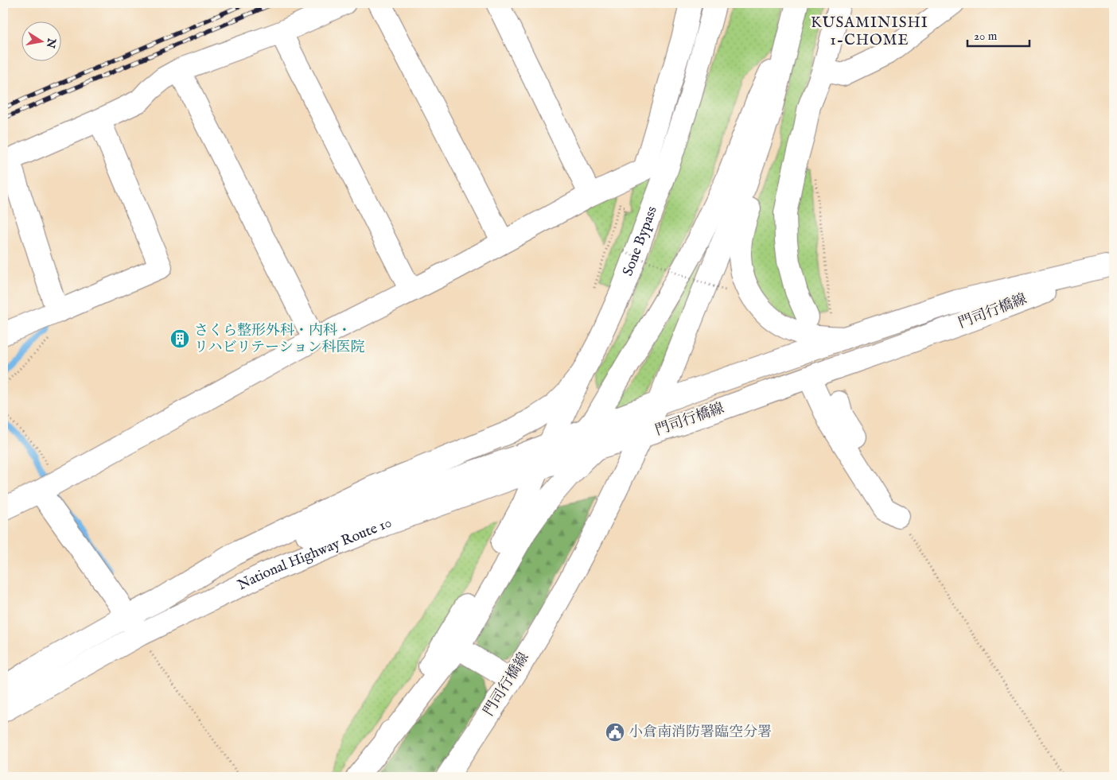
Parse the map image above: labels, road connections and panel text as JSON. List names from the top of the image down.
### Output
{
  "streets": {
    "main road": ["Sone Bypass", "門司行橋線", "National Highway Route 10"]
  },
  "crossings": [
    ["Sone Bypass", "National Highway Route 10"],
    ["門司行橋線", "National Highway Route 10"]
  ],
  "districts": ["KUSAMINISHI 1-CHOME"],
  "places": {
    "building": ["さくら整形外科・内科・ リハビリテーション科医院"],
    "public building": ["小倉南消防署臨空分署"]
  },
  "scale_bar": "20 m",
  "north": "right"
}
